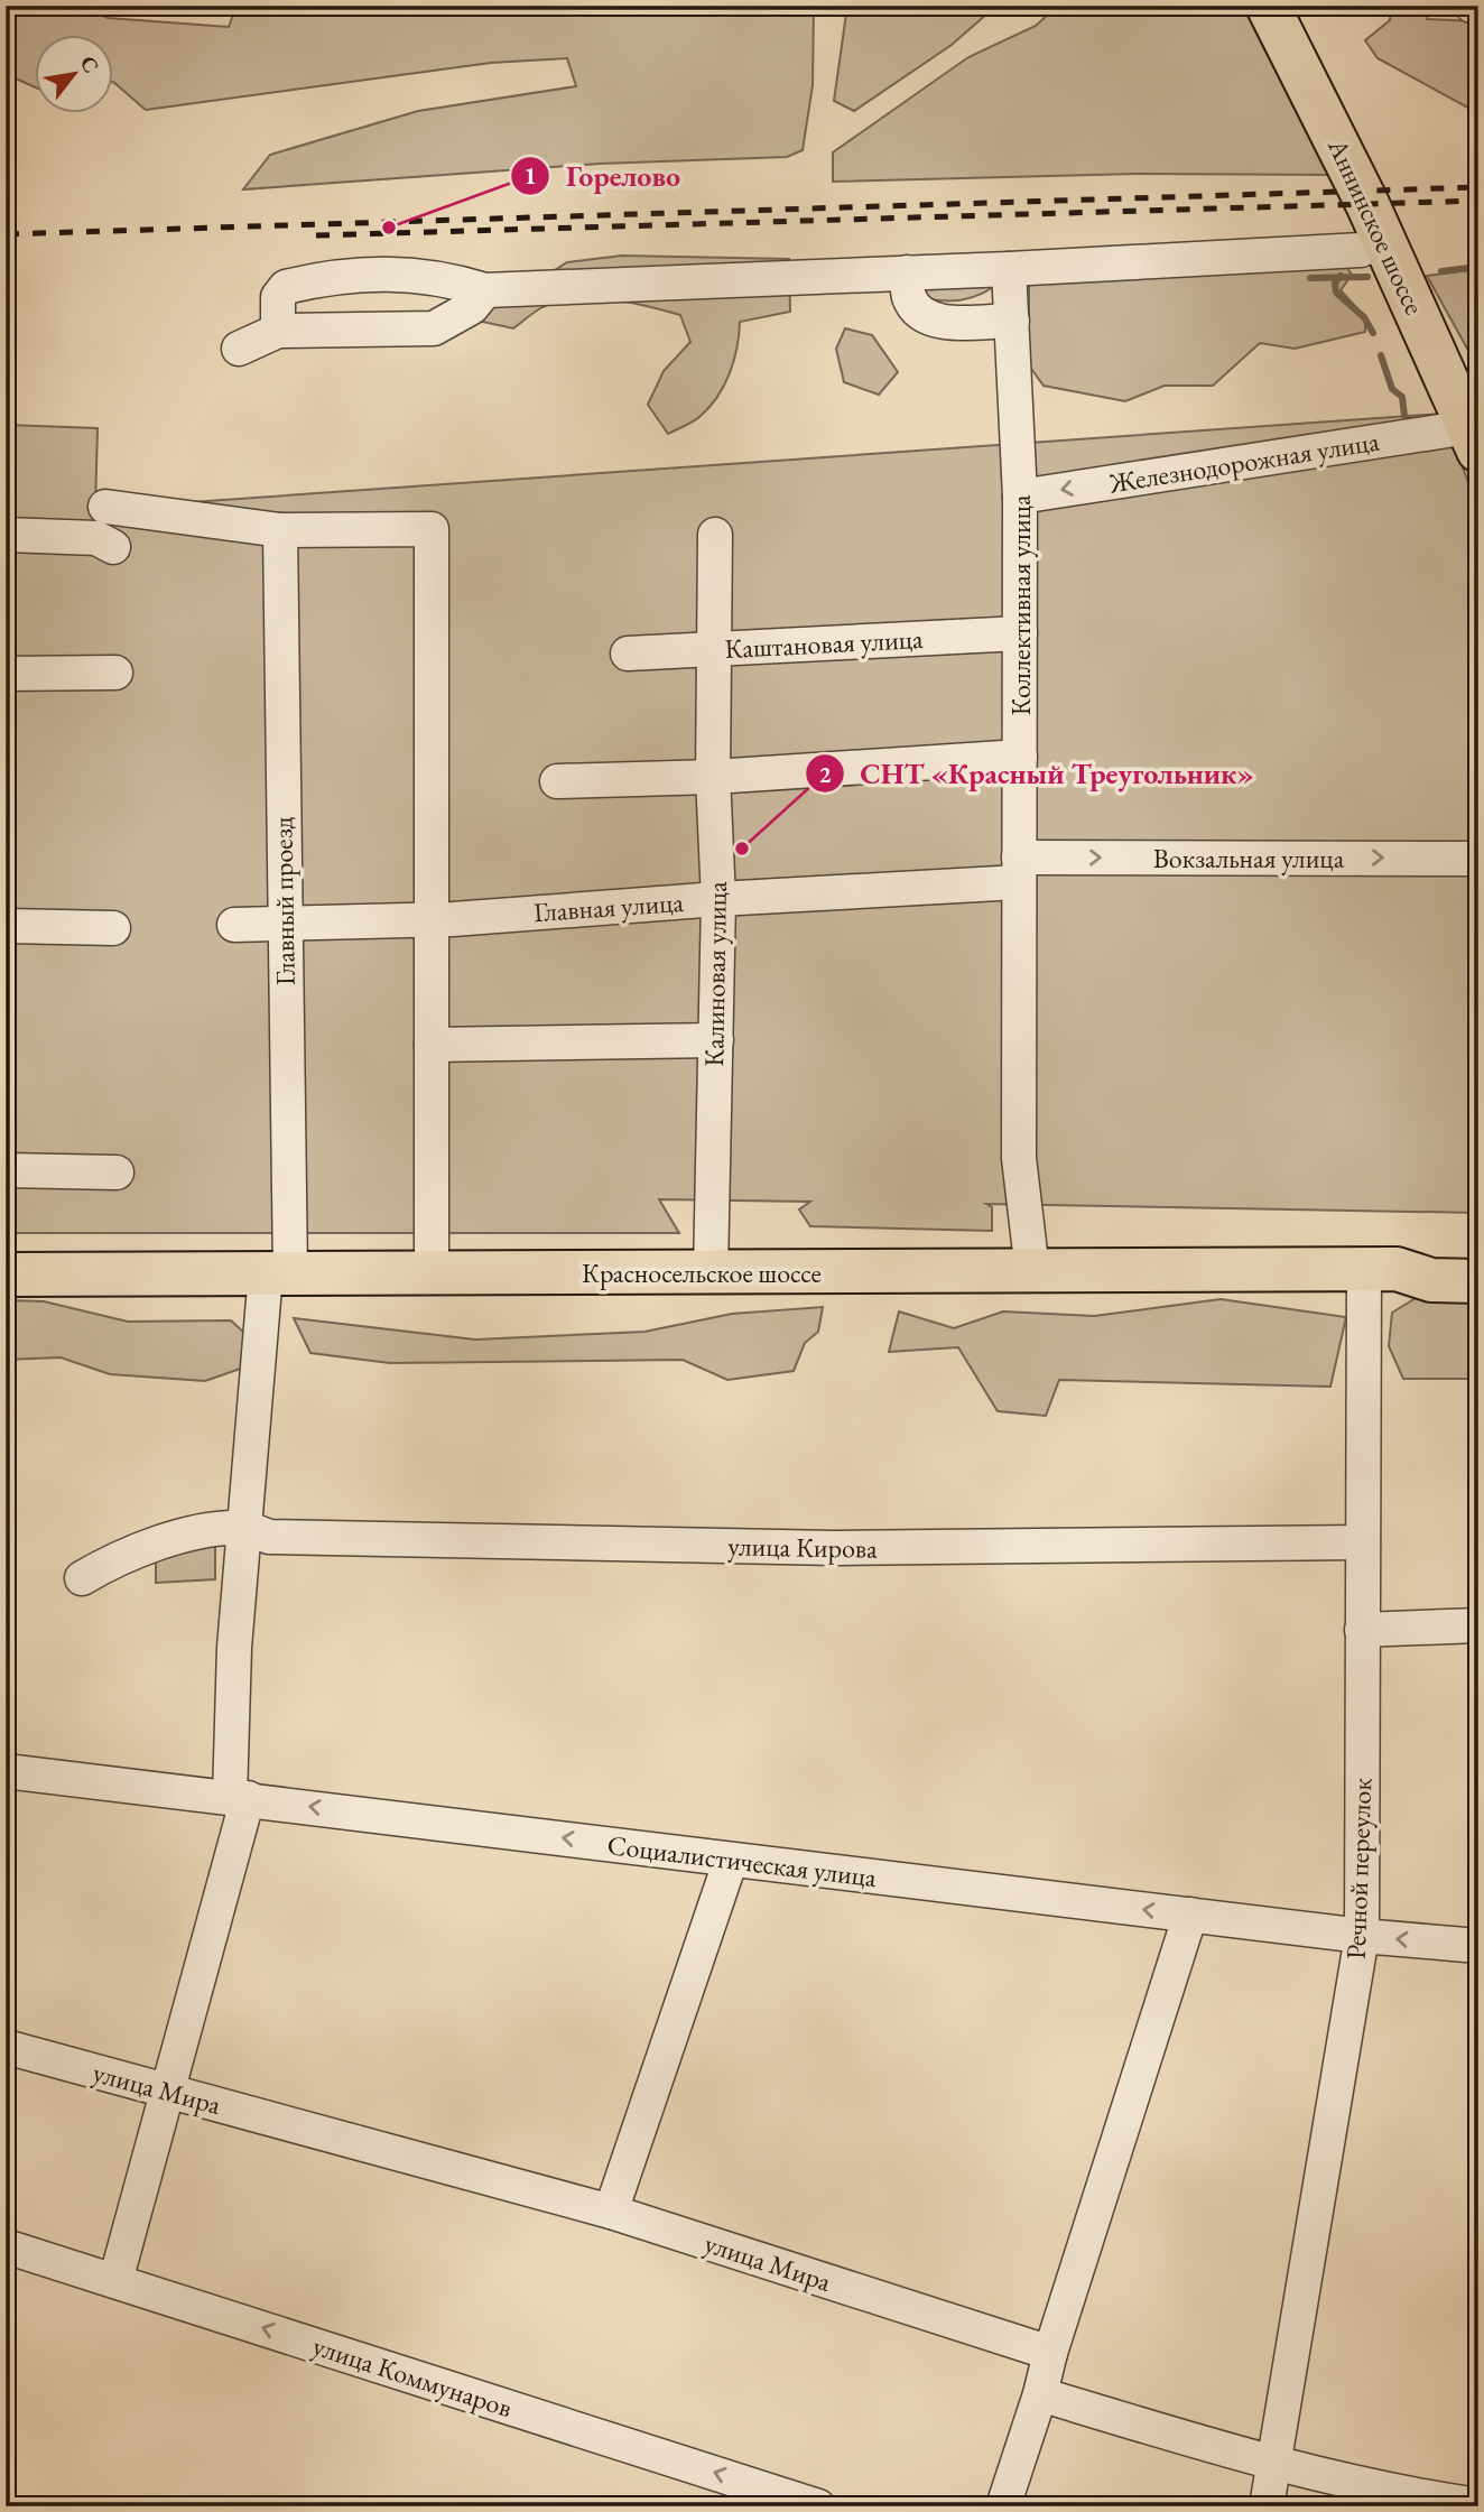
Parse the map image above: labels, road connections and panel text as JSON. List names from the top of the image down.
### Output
{
  "streets": {
    "main road": ["Аннинское шоссе", "Красносельское шоссе"],
    "street": [
      "Железнодорожная улица",
      "Коллективная улица",
      "Каштановая улица",
      "Вокзальная улица",
      "Главный проезд",
      "Главная улица",
      "Калиновая улица",
      "улица Кирова",
      "Социалистическая улица",
      "Речной переулок",
      "улица Мира",
      "улица Коммунаров"
    ]
  },
  "crossings": [
    ["Аннинское шоссе", "Железнодорожная улица"],
    ["Железнодорожная улица", "Коллективная улица"],
    ["Коллективная улица", "Каштановая улица"],
    ["Коллективная улица", "Вокзальная улица"],
    ["Коллективная улица", "Главная улица"],
    ["Коллективная улица", "Красносельское шоссе"],
    ["Каштановая улица", "Калиновая улица"],
    ["Вокзальная улица", "Главная улица"],
    ["Главный проезд", "Главная улица"],
    ["Главный проезд", "Красносельское шоссе"],
    ["Главный проезд", "улица Кирова"],
    ["Главный проезд", "Социалистическая улица"],
    ["Главный проезд", "улица Мира"],
    ["Главный проезд", "улица Коммунаров"],
    ["Главная улица", "Калиновая улица"],
    ["Калиновая улица", "Красносельское шоссе"],
    ["Красносельское шоссе", "Речной переулок"],
    ["улица Кирова", "Речной переулок"],
    ["Социалистическая улица", "Речной переулок"]
  ],
  "one_way": ["Вокзальная улица", "Социалистическая улица", "улица Коммунаров"],
  "places": ["Горелово", "СНТ «Красный Треугольник»"],
  "north": "top right"
}
